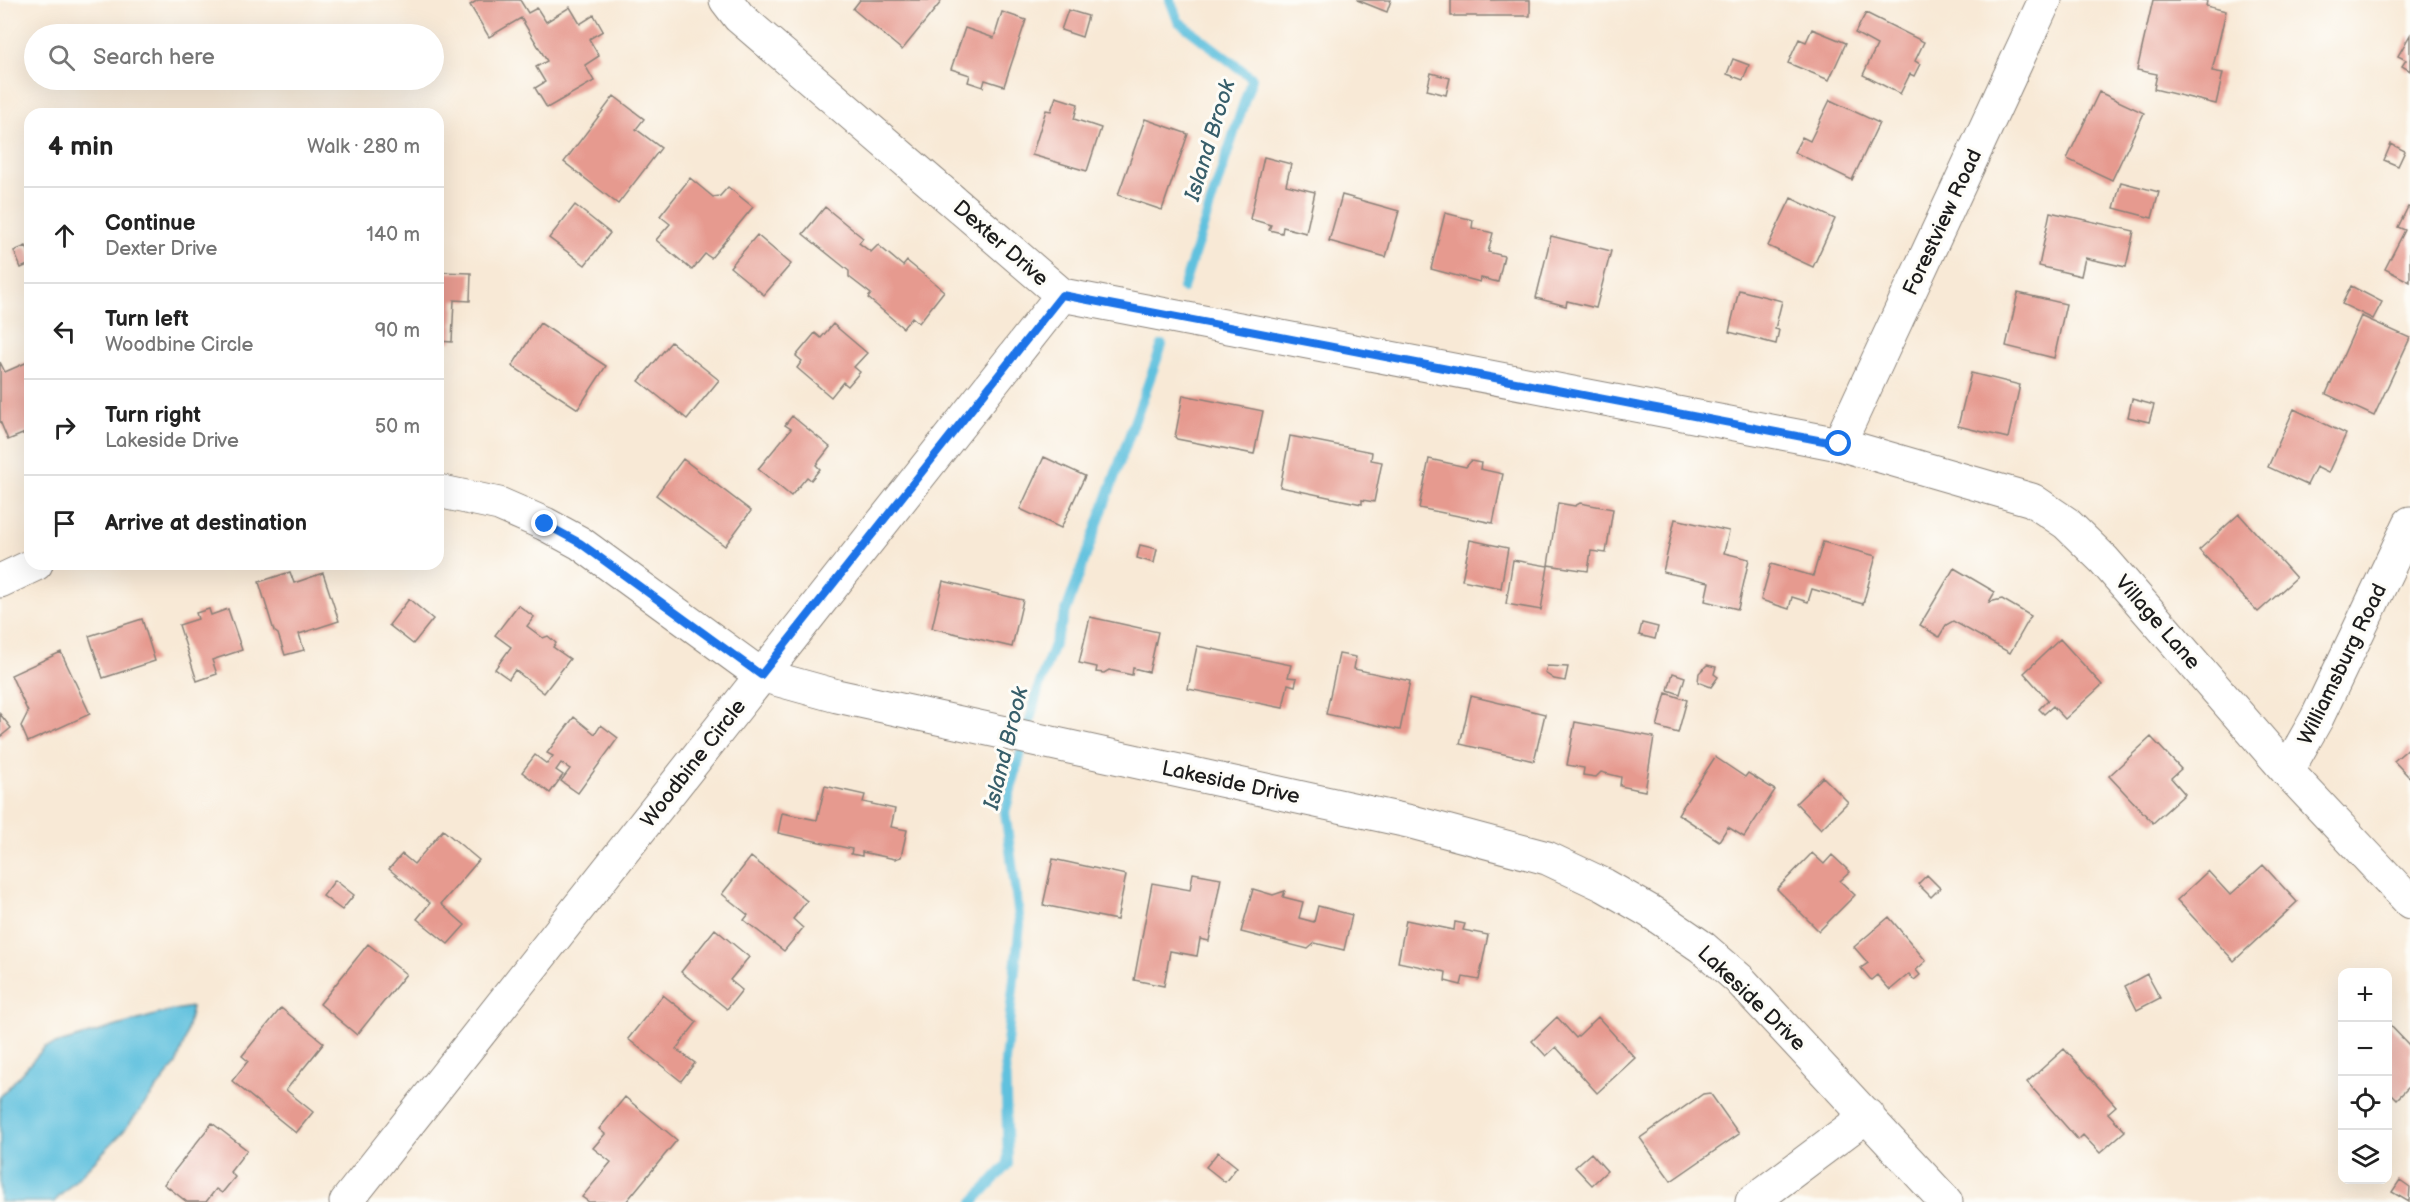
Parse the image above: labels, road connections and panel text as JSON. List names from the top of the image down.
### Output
{
  "streets": {
    "street": [
      "Forestview Road",
      "Dexter Drive",
      "Village Lane",
      "Williamsburg Road",
      "Woodbine Circle",
      "Lakeside Drive"
    ]
  },
  "crossings": [
    ["Forestview Road", "Dexter Drive"],
    ["Forestview Road", "Village Lane"],
    ["Dexter Drive", "Village Lane"],
    ["Dexter Drive", "Woodbine Circle"],
    ["Village Lane", "Williamsburg Road"],
    ["Woodbine Circle", "Lakeside Drive"]
  ],
  "water": ["Island Brook"],
  "page": {
    "search": "Search here",
    "heading": ["4 min", "Walk · 280 m"],
    "list": [
      ["Continue", "Dexter Drive", "140 m"],
      ["Turn left", "Woodbine Circle", "90 m"],
      ["Turn right", "Lakeside Drive", "50 m"],
      "Arrive at destination"
    ],
    "map_buttons": ["+", "−"]
  }
}
